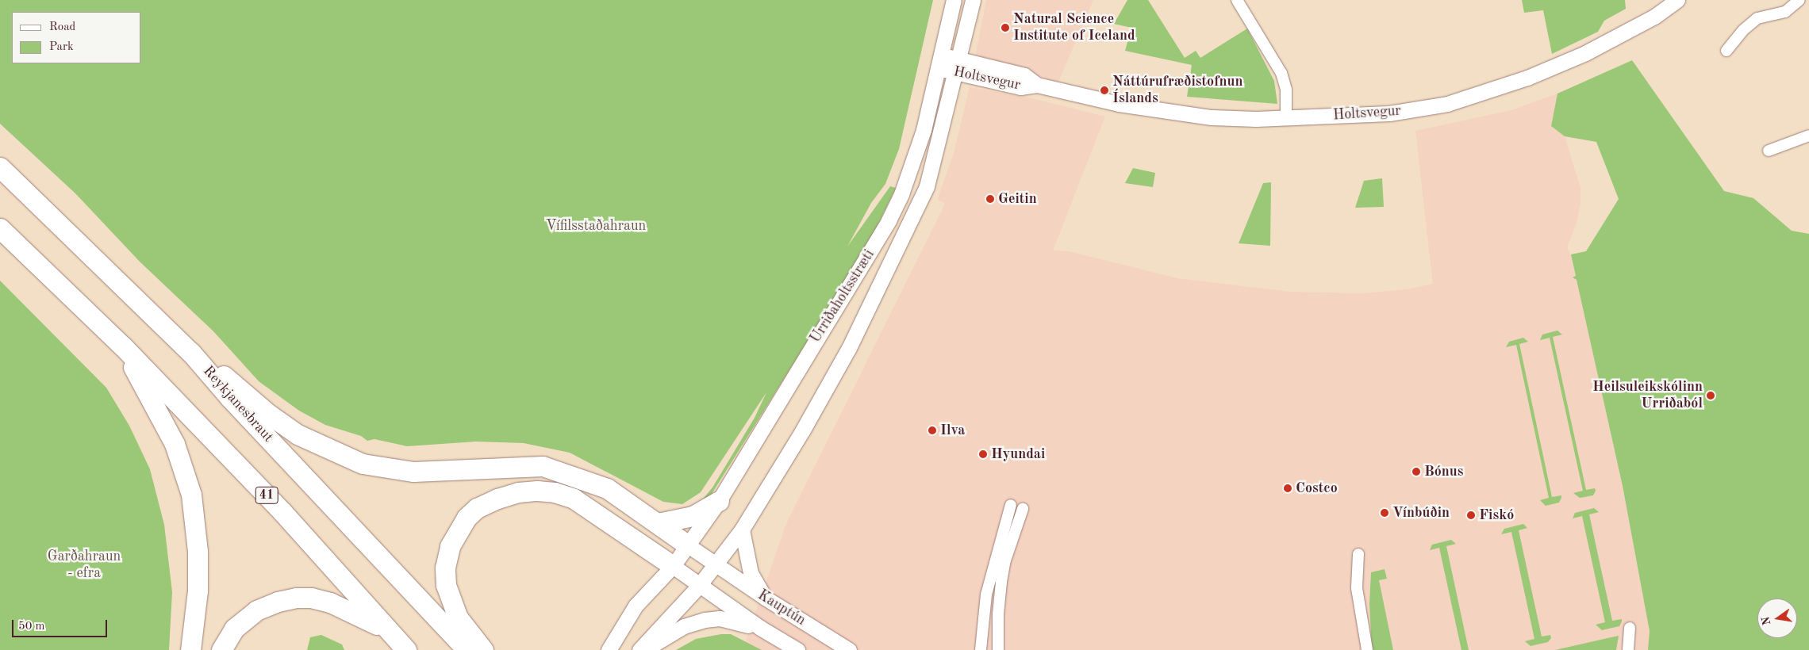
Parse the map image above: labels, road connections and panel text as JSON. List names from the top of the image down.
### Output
{
  "streets": {
    "highway": ["Reykjanesbraut", "41"],
    "street": ["Holtsvegur", "Urriðaholtsstræti", "Kauptún"]
  },
  "crossings": [
    ["Holtsvegur", "Urriðaholtsstræti"],
    ["Urriðaholtsstræti", "Kauptún"]
  ],
  "parks": ["Vífilsstaðahraun", "Garðahraun - efra"],
  "places": [
    "Natural Science Institute of Iceland",
    "Náttúrufræðistofnun Íslands",
    "Geitin",
    "Heilsuleikskólinn Urriðaból",
    "Ilva",
    "Hyundai",
    "Bónus",
    "Costco",
    "Vínbúðin",
    "Fiskó"
  ],
  "legend": ["Road", "Park"],
  "scale_bar": "50 m",
  "north": "left"
}
